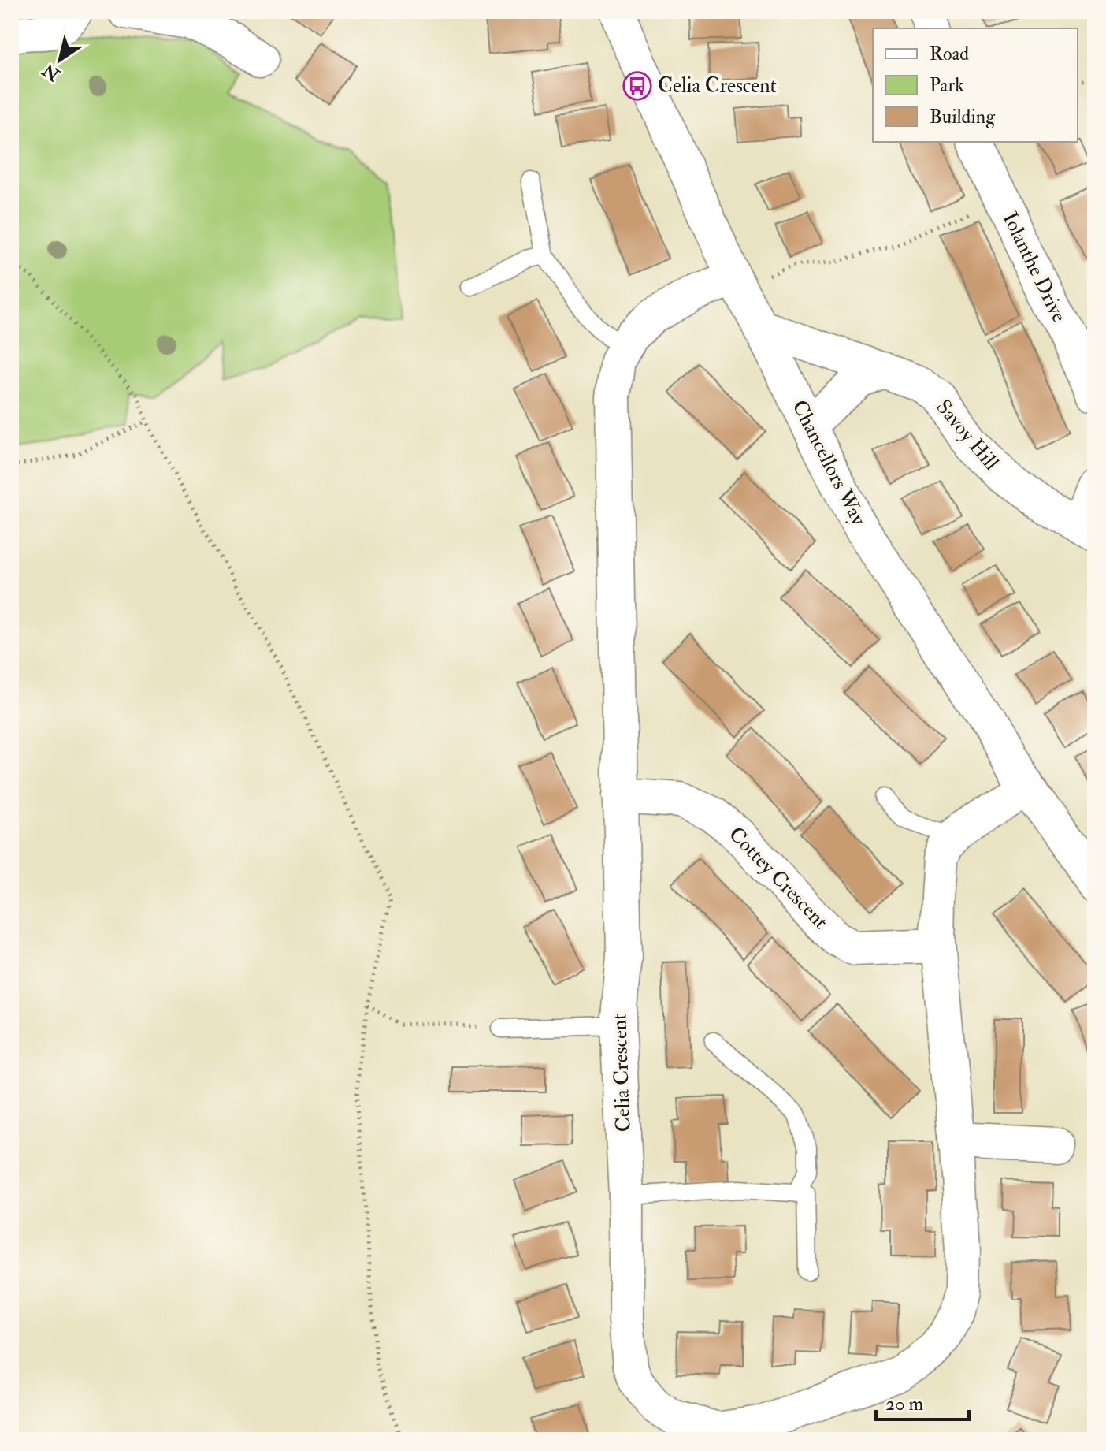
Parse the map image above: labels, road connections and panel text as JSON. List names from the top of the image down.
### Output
{
  "streets": {
    "street": [
      "Iolanthe Drive",
      "Savoy Hill",
      "Chancellors Way",
      "Cottey Crescent",
      "Celia Crescent"
    ]
  },
  "crossings": [
    ["Savoy Hill", "Chancellors Way"],
    ["Chancellors Way", "Celia Crescent"],
    ["Cottey Crescent", "Celia Crescent"]
  ],
  "places": {
    "bus stop": ["Celia Crescent"]
  },
  "legend": ["Road", "Park", "Building"],
  "scale_bar": "20 m",
  "north": "bottom left"
}
